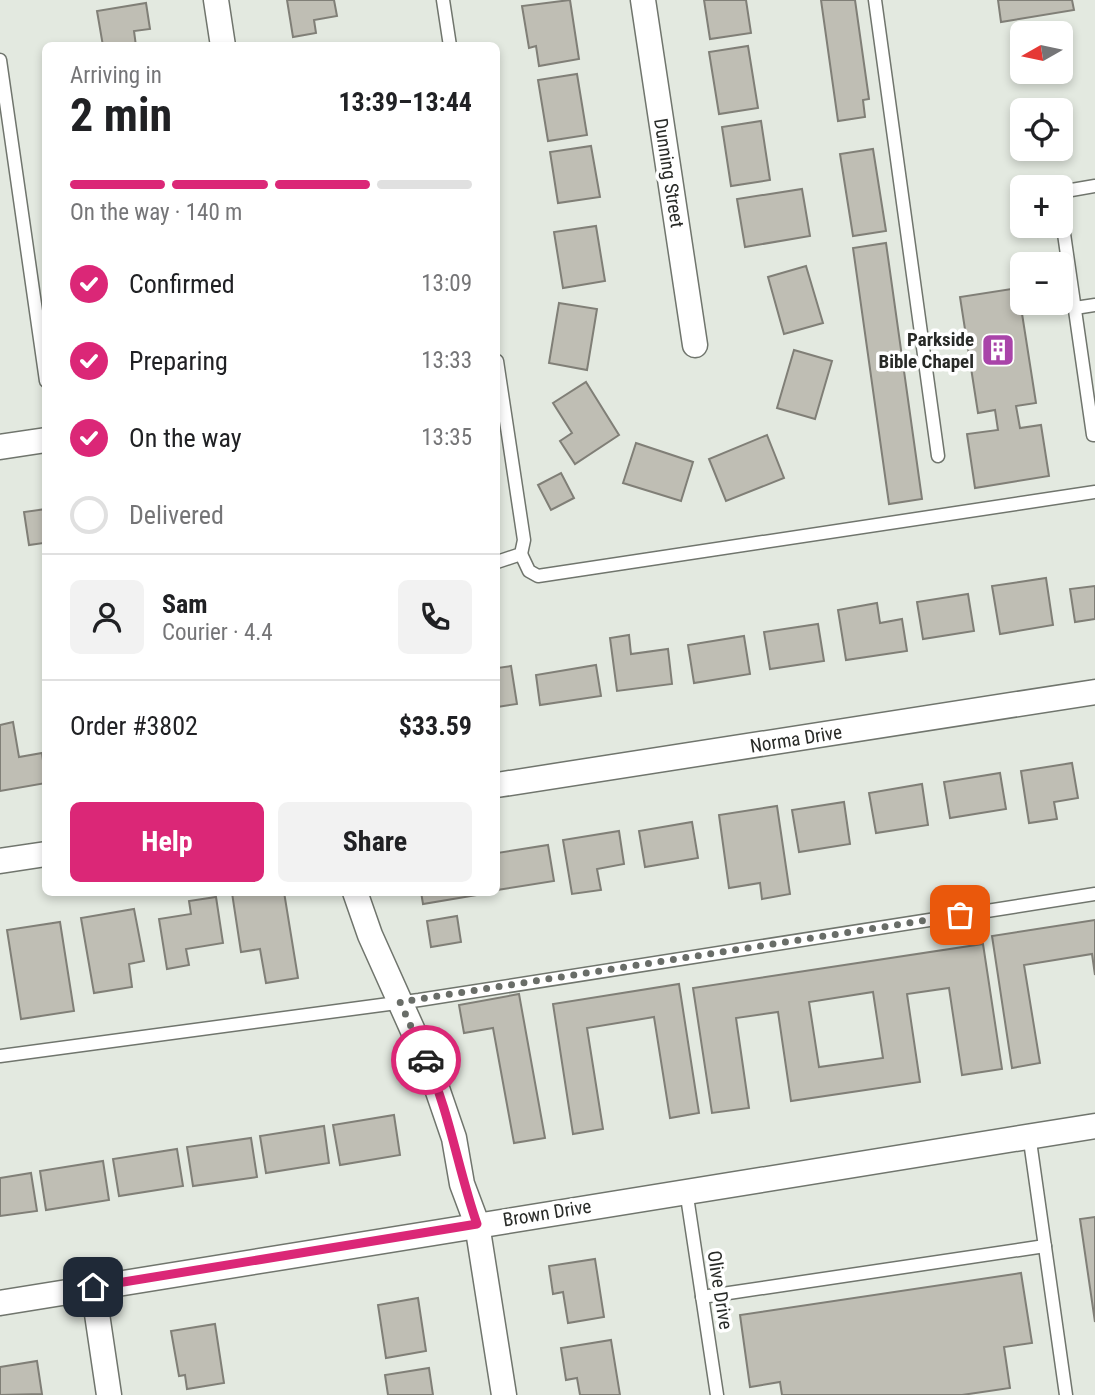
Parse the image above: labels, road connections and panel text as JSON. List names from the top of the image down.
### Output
{
  "streets": {
    "street": ["Dunning Street", "Norma Drive", "Brown Drive"],
    "lane": ["Olive Drive"]
  },
  "crossings": [
    ["Brown Drive", "Olive Drive"]
  ],
  "places": {
    "building": ["Parkside Bible Chapel"]
  },
  "north": "left",
  "page": {
    "map_buttons": ["+", "−"],
    "heading": ["2 min", "Arriving in", "13:39–13:44"],
    "panel": [
      "Sam",
      "Courier · 4.4",
      "Order #3802",
      "$33.59"
    ],
    "bar": "On the way · 140 m",
    "list": [
      ["Confirmed", "13:09"],
      ["Preparing", "13:33"],
      ["On the way", "13:35"],
      "Delivered"
    ],
    "buttons": ["Help", "Share"]
  }
}
